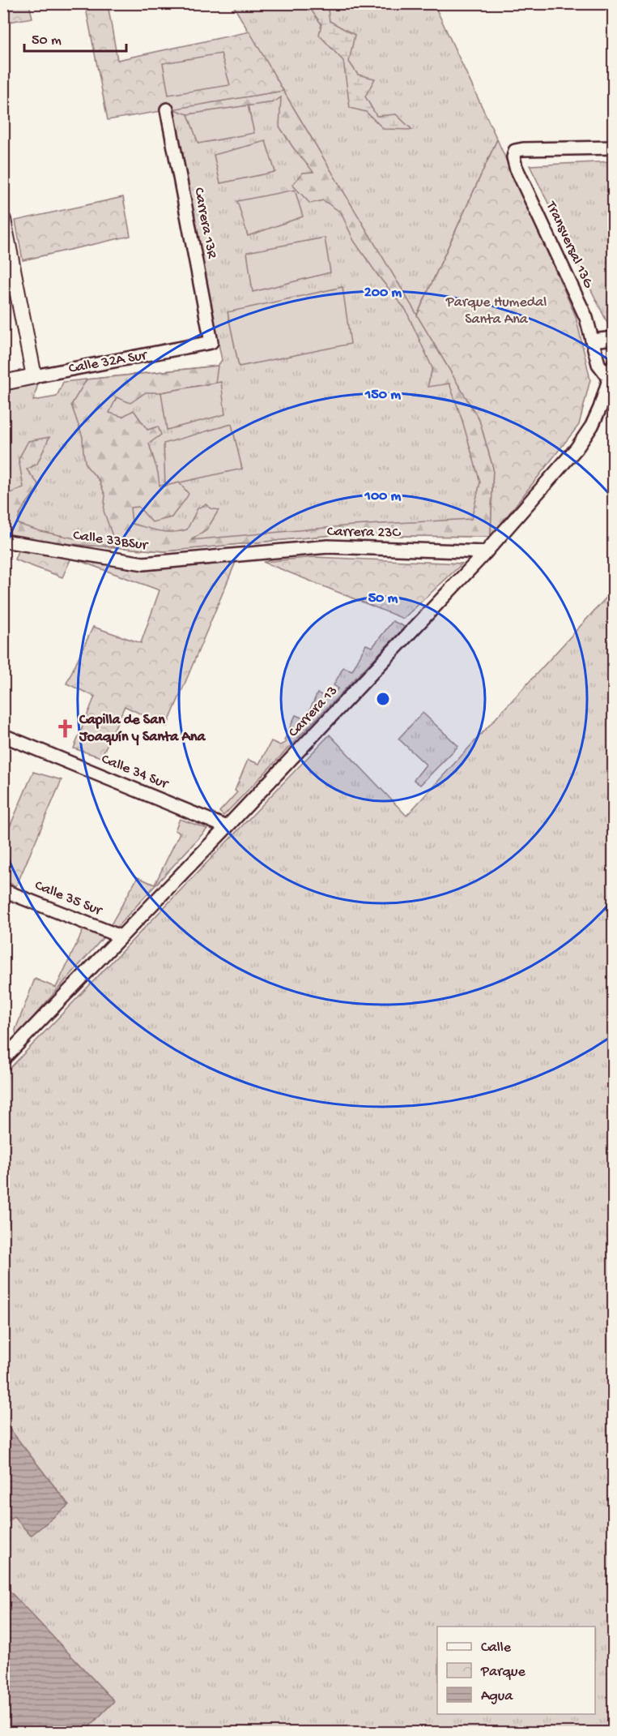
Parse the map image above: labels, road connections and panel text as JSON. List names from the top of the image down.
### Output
{
  "streets": {
    "street": [
      "Carrera 13R",
      "Transversal 13G",
      "Calle 32A Sur",
      "Carrera 23C",
      "Calle 33BSur",
      "Carrera 13",
      "Calle 34 Sur",
      "Calle 35 Sur"
    ]
  },
  "crossings": [
    ["Carrera 13R", "Calle 32A Sur"],
    ["Transversal 13G", "Carrera 13"],
    ["Carrera 23C", "Calle 33BSur"],
    ["Carrera 23C", "Carrera 13"],
    ["Carrera 13", "Calle 34 Sur"],
    ["Carrera 13", "Calle 35 Sur"]
  ],
  "parks": ["Parque Humedal Santa Ana"],
  "places": {
    "church": ["Capilla de San Joaquín y Santa Ana"]
  },
  "legend": ["Calle", "Parque", "Agua"],
  "scale_bar": "50 m",
  "rings": [
    "200 m",
    "150 m",
    "100 m",
    "50 m"
  ]
}
